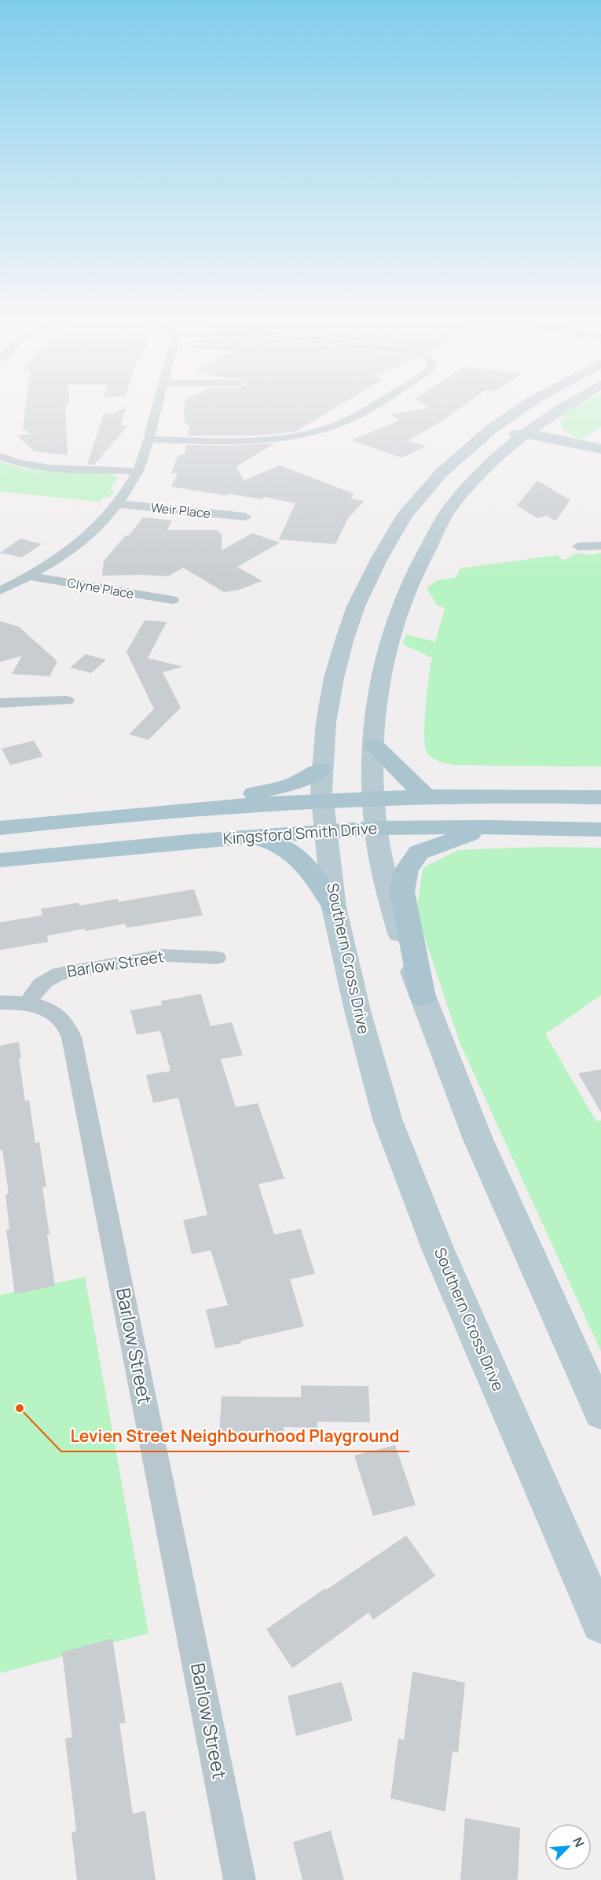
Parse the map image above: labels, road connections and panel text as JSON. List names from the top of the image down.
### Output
{
  "streets": {
    "main road": ["Kingsford Smith Drive", "Southern Cross Drive"],
    "street": ["Weir Place", "Clyne Place", "Barlow Street"]
  },
  "crossings": [
    ["Kingsford Smith Drive", "Southern Cross Drive"]
  ],
  "places": ["Levien Street Neighbourhood Playground"],
  "north": "top right"
}
